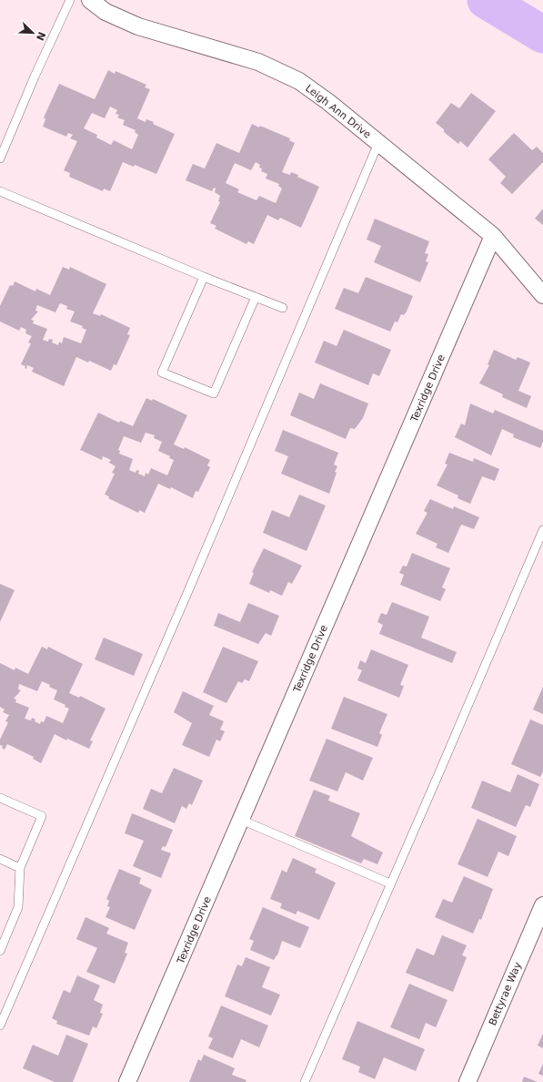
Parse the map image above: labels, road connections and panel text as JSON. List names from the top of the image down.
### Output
{
  "streets": {
    "street": ["Leigh Ann Drive", "Texridge Drive", "Bettyrae Way"]
  },
  "crossings": [
    ["Leigh Ann Drive", "Texridge Drive"]
  ],
  "north": "bottom right"
}
